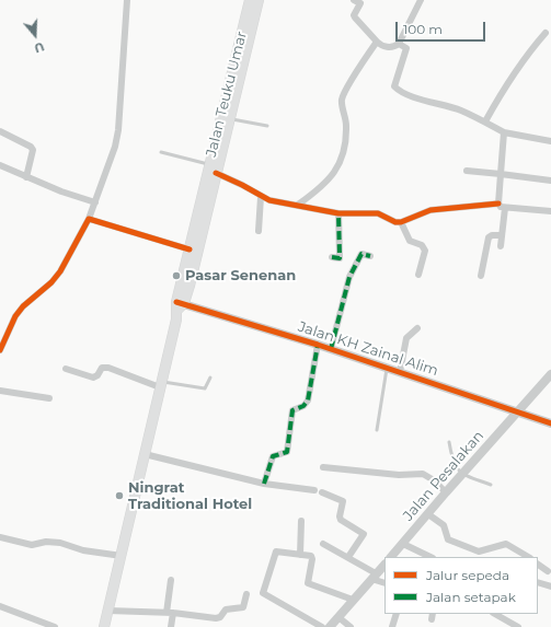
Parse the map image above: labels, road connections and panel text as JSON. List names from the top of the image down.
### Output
{
  "streets": {
    "main road": ["Jalan Teuku Umar"],
    "street": ["Jalan KH Zainal Alim", "Jalan Pesalakan"]
  },
  "crossings": [
    ["Jalan Teuku Umar", "Jalan KH Zainal Alim"],
    ["Jalan KH Zainal Alim", "Jalan Pesalakan"]
  ],
  "places": ["Pasar Senenan", "Ningrat Traditional Hotel"],
  "legend": ["Jalur sepeda", "Jalan setapak"],
  "scale_bar": "100 m",
  "north": "bottom"
}
